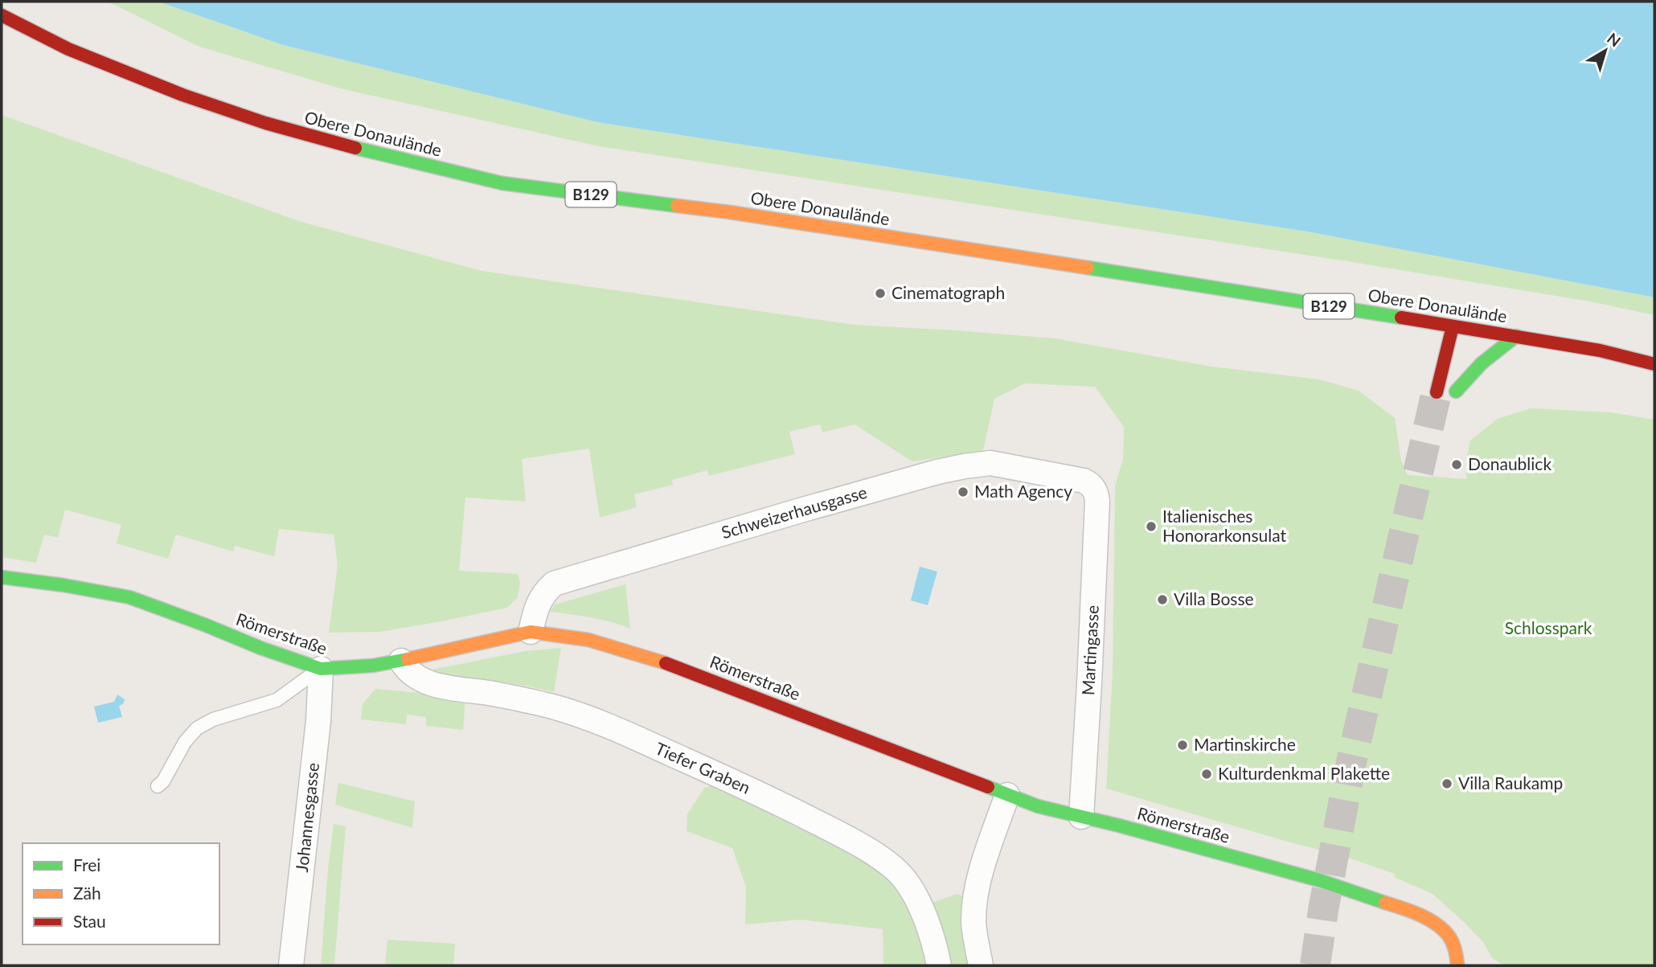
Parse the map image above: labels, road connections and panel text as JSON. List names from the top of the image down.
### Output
{
  "streets": {
    "main road": ["Obere Donaulände", "B129", "Römerstraße"],
    "street": [
      "Schweizerhausgasse",
      "Martingasse",
      "Tiefer Graben",
      "Johannesgasse"
    ]
  },
  "crossings": [
    ["Schweizerhausgasse", "Römerstraße"],
    ["Schweizerhausgasse", "Martingasse"],
    ["Römerstraße", "Martingasse"],
    ["Römerstraße", "Tiefer Graben"],
    ["Römerstraße", "Johannesgasse"]
  ],
  "parks": ["Schlosspark"],
  "places": [
    "Cinematograph",
    "Donaublick",
    "Math Agency",
    "Italienisches Honorarkonsulat",
    "Villa Bosse",
    "Martinskirche",
    "Kulturdenkmal Plakette",
    "Villa Raukamp"
  ],
  "legend": ["Frei", "Zäh", "Stau"],
  "north": "top right"
}
